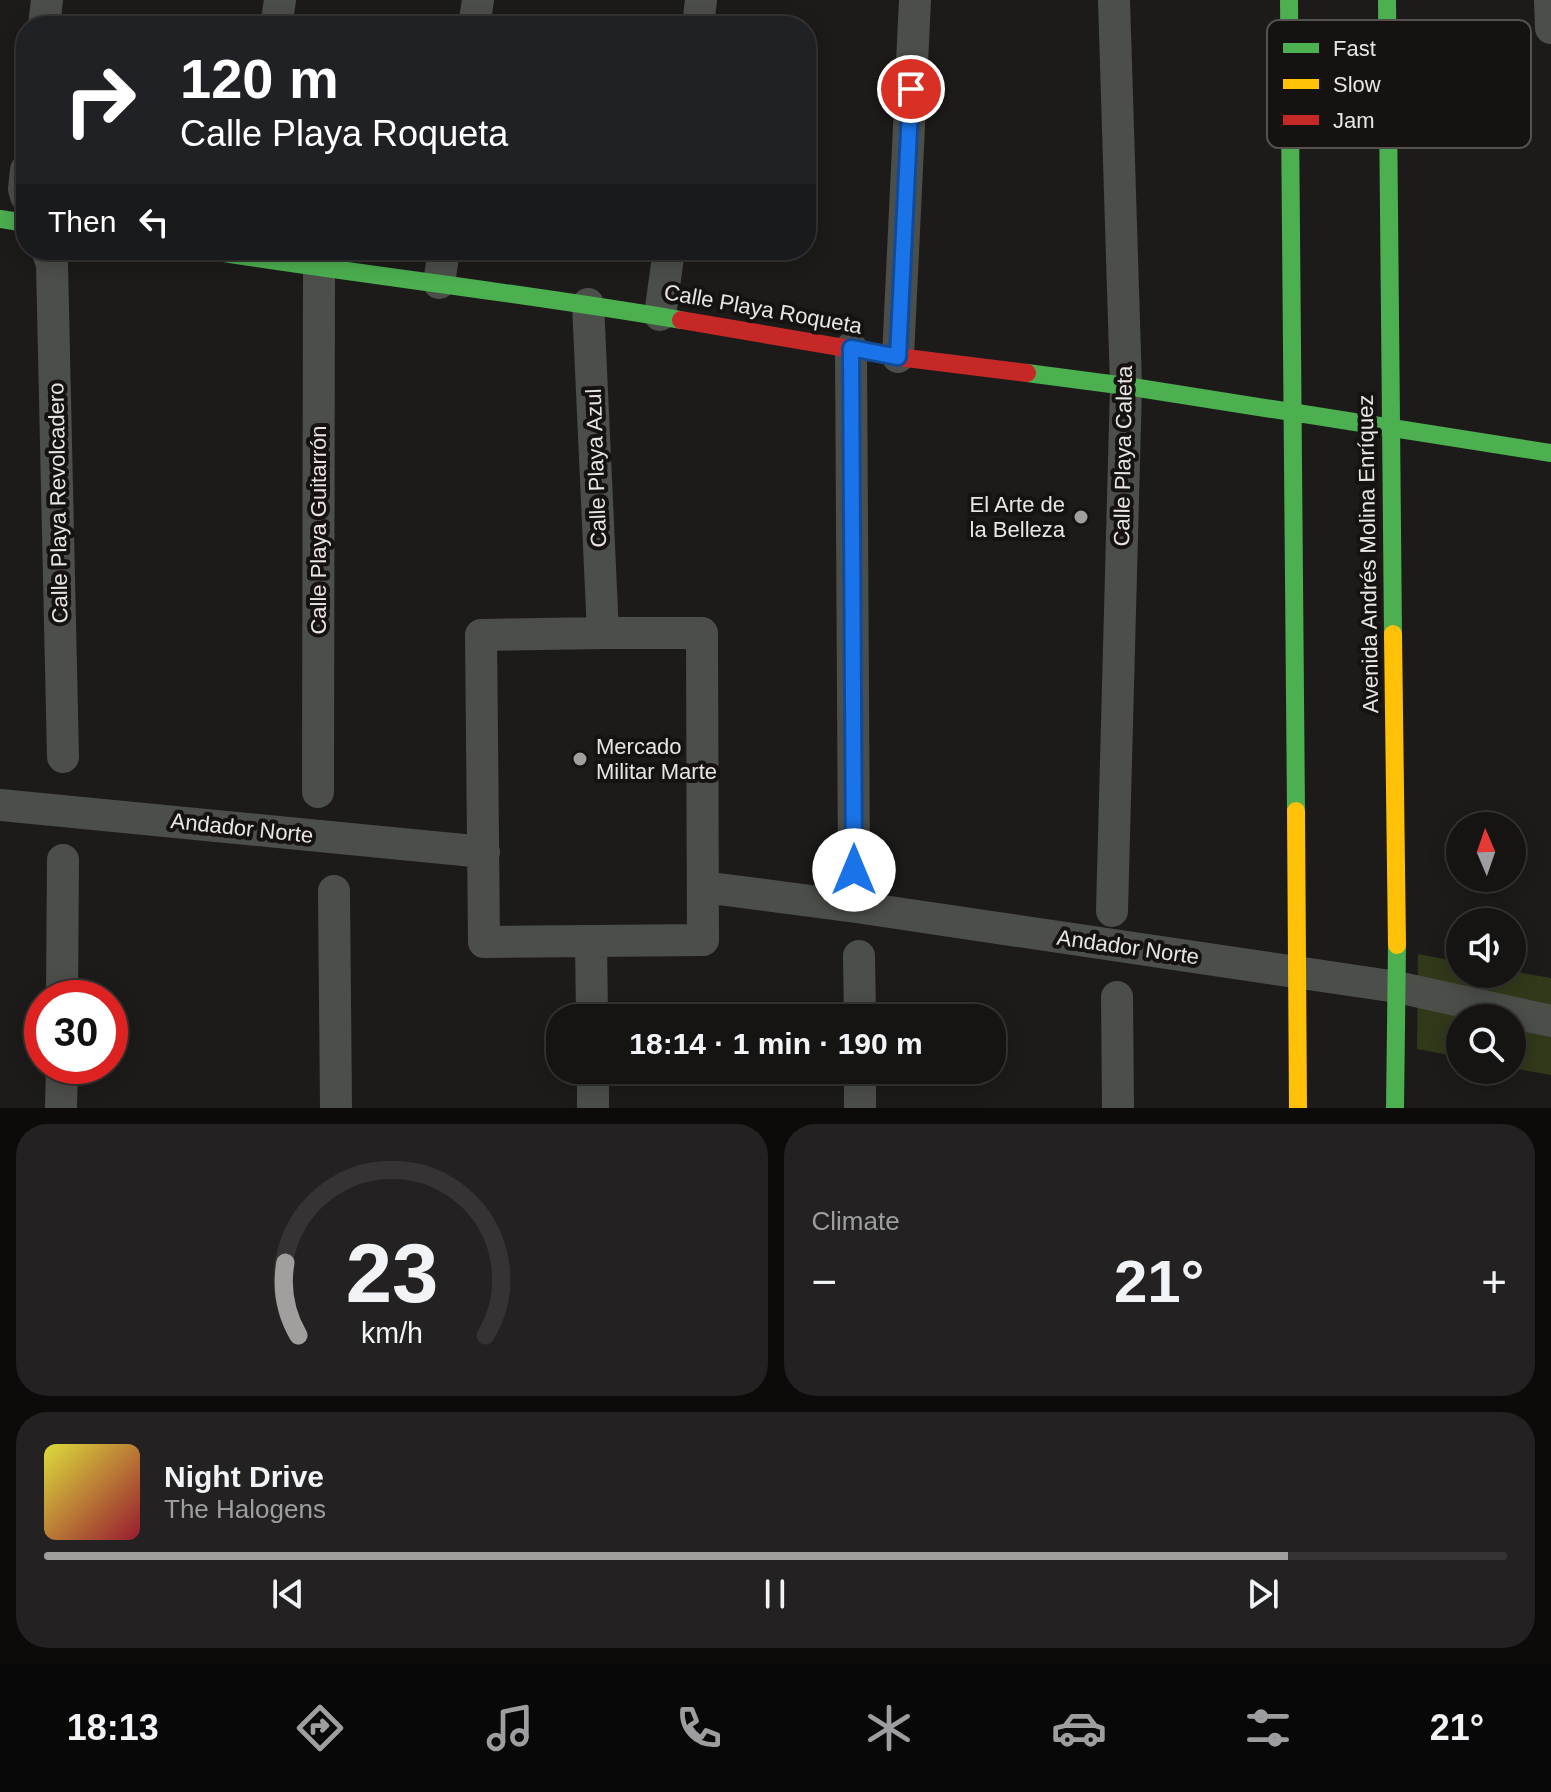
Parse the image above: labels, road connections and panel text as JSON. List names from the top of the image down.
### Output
{
  "streets": {
    "main road": ["Calle Playa Roqueta", "Avenida Andrés Molina Enríquez"],
    "street": [
      "Calle Playa Caleta",
      "Calle Playa Azul",
      "Calle Playa Revolcadero",
      "Calle Playa Guitarrón",
      "Andador Norte"
    ]
  },
  "crossings": [
    ["Calle Playa Roqueta", "Calle Playa Caleta"],
    ["Calle Playa Roqueta", "Calle Playa Azul"],
    ["Calle Playa Roqueta", "Calle Playa Guitarrón"],
    ["Calle Playa Roqueta", "Avenida Andrés Molina Enríquez"],
    ["Avenida Andrés Molina Enríquez", "Andador Norte"]
  ],
  "places": ["El Arte de la Belleza", "Mercado Militar Marte"],
  "legend": ["Fast", "Slow", "Jam"],
  "north": "top",
  "page": {
    "turn": ["120 m", "Calle Playa Roqueta"],
    "then": "Then",
    "limit": "30",
    "trip": "18:14 · 1 min · 190 m",
    "tile": "Climate",
    "heat": ["−", "21°", "+"],
    "song": ["Night Drive", "The Halogens"],
    "tabs": ["18:13", "21°"],
    "gauge": ["23", "km/h"]
  }
}
